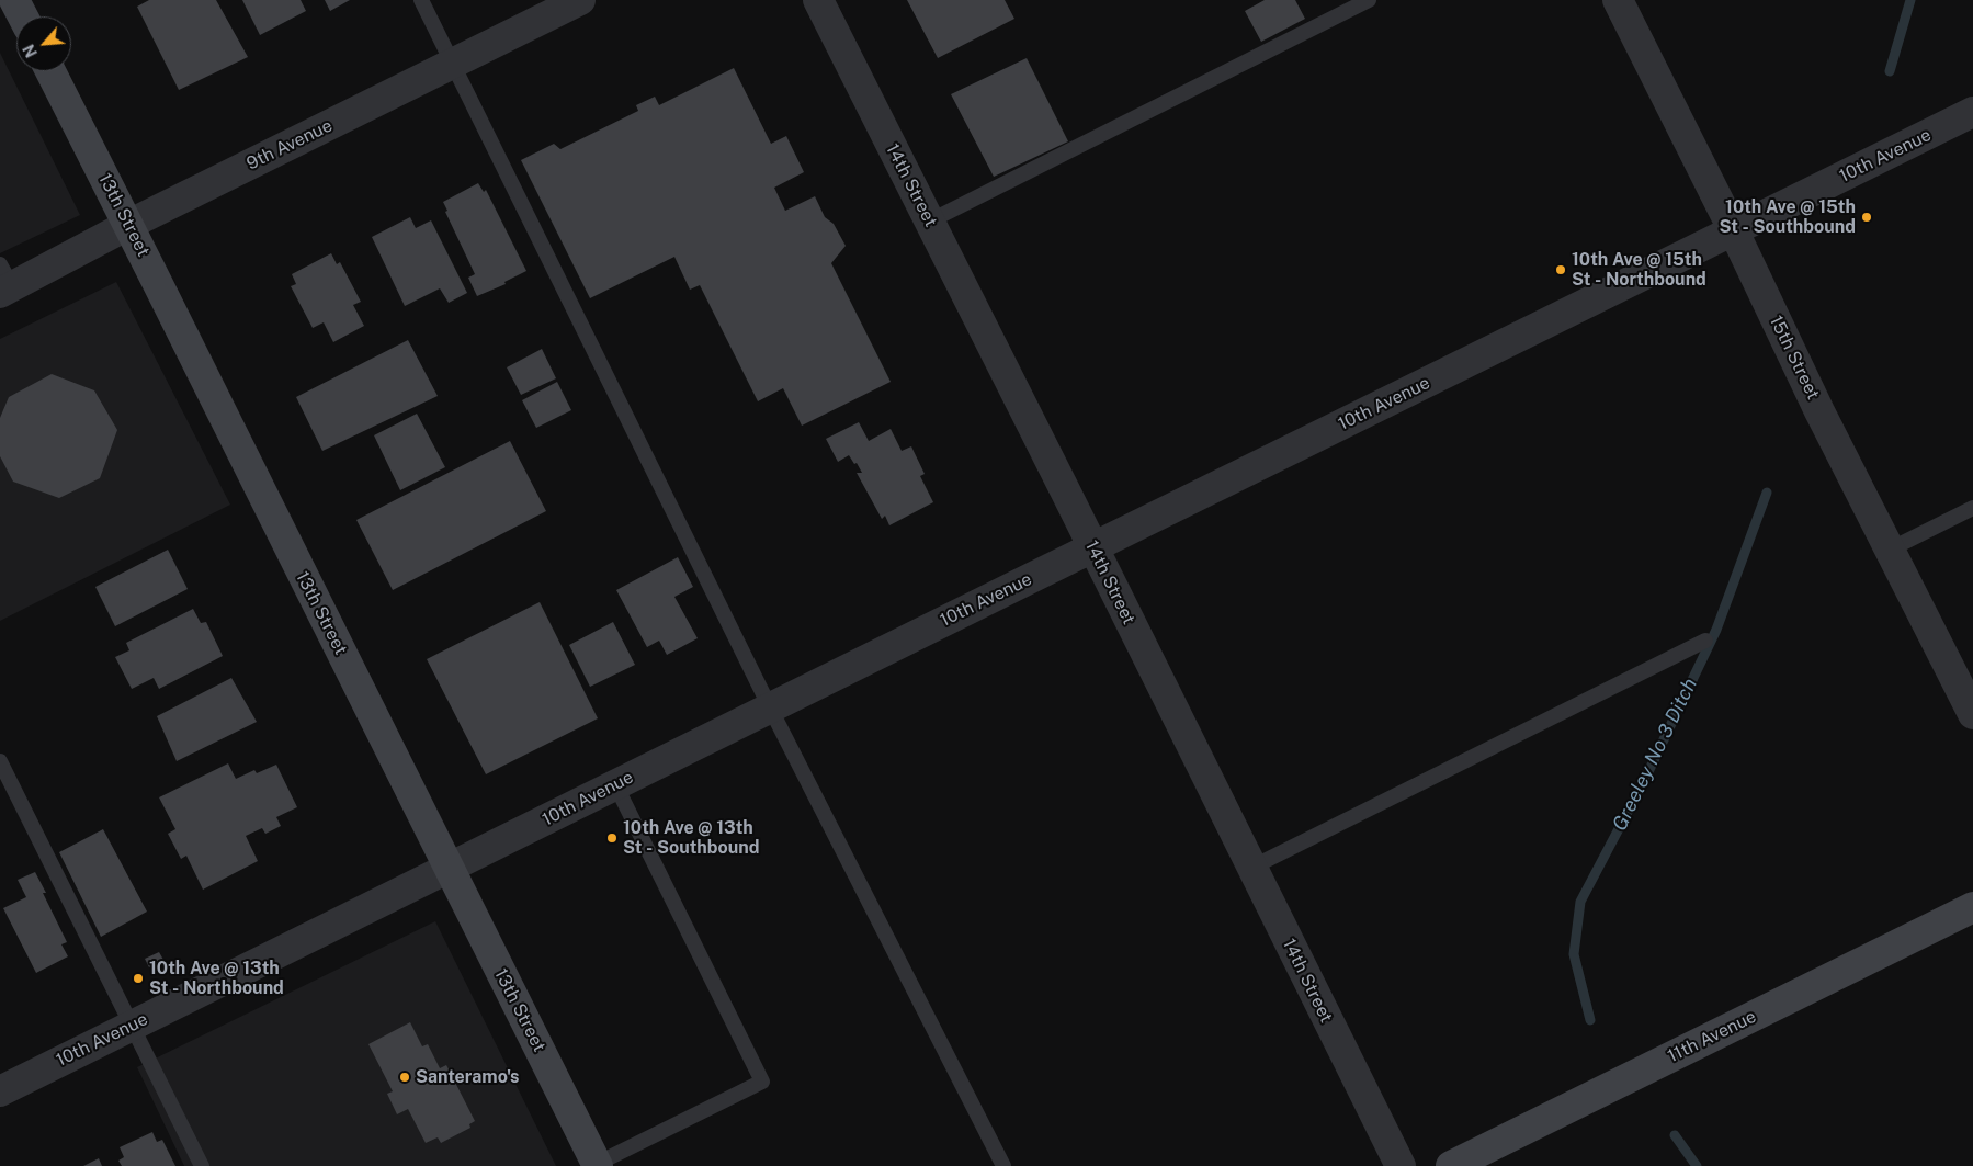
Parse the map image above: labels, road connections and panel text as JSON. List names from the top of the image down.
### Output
{
  "streets": {
    "street": [
      "9th Avenue",
      "10th Avenue",
      "14th Street",
      "13th Street",
      "15th Street",
      "11th Avenue"
    ]
  },
  "crossings": [
    ["9th Avenue", "13th Street"],
    ["10th Avenue", "14th Street"],
    ["10th Avenue", "13th Street"],
    ["10th Avenue", "15th Street"]
  ],
  "water": ["Greeley No 3 Ditch"],
  "places": [
    "10th Ave @ 15th St - Southbound",
    "10th Ave @ 15th St - Northbound",
    "10th Ave @ 13th St - Southbound",
    "10th Ave @ 13th St - Northbound",
    "Santeramo's"
  ],
  "north": "bottom left"
}
